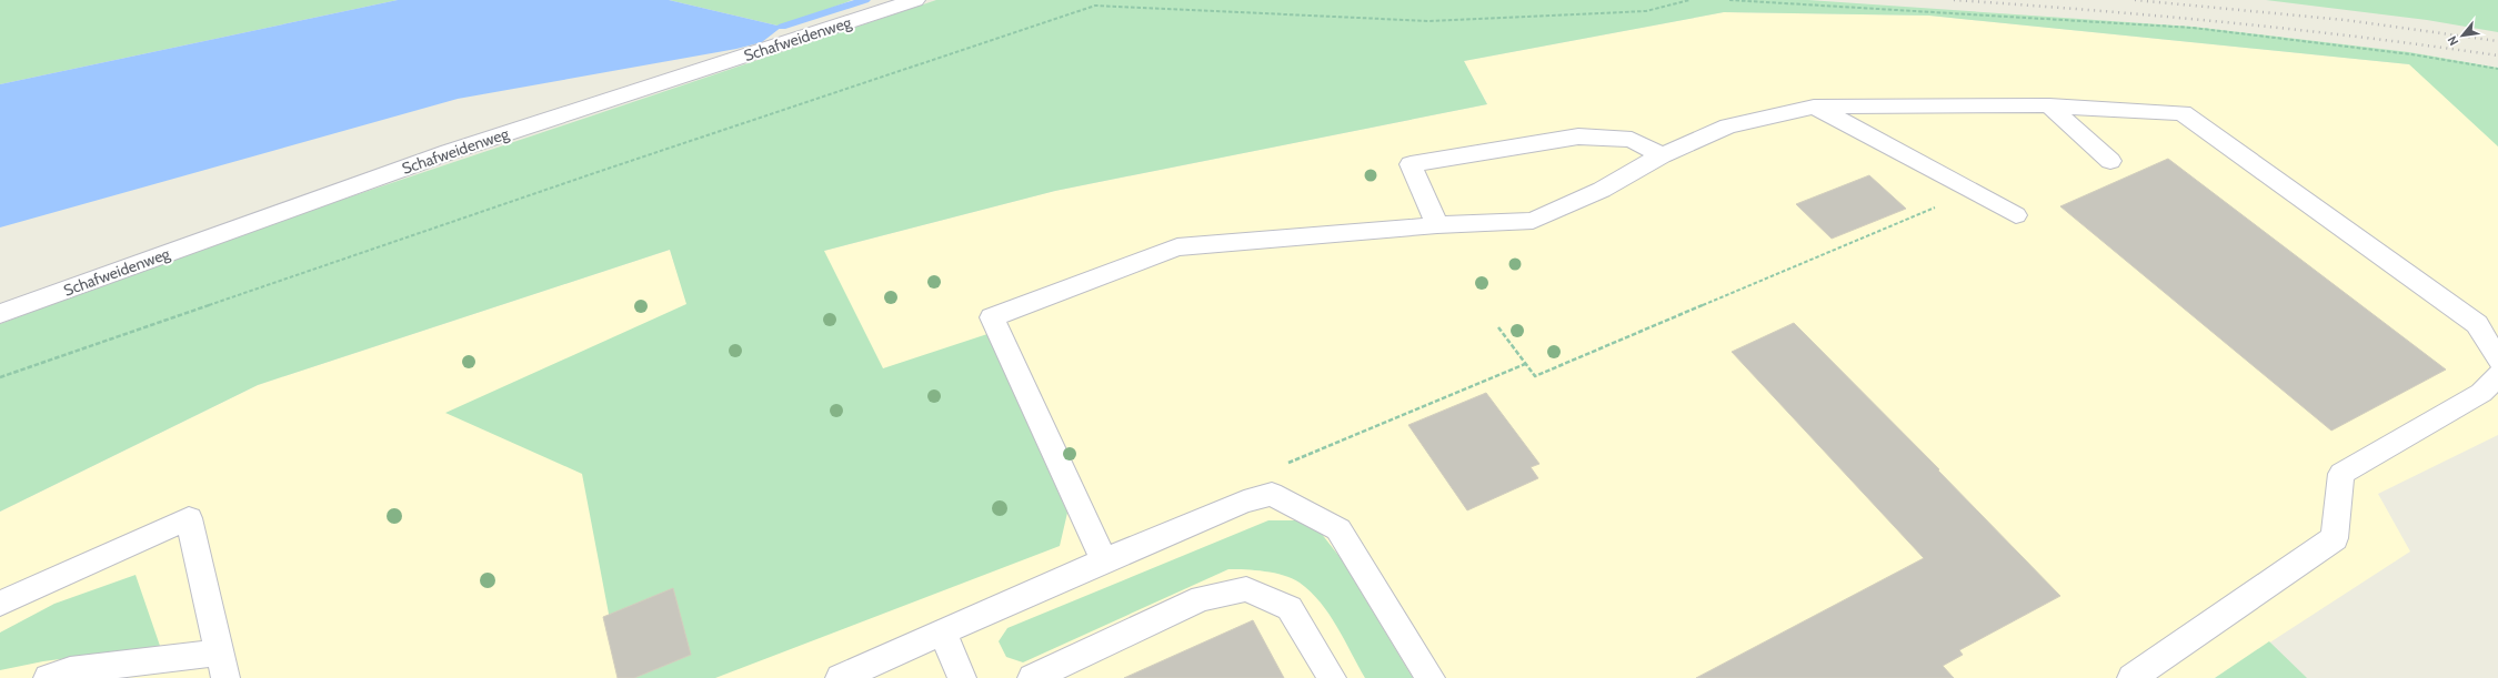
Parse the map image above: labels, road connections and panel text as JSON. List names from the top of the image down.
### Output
{
  "streets": {
    "lane": ["Schafweidenweg"]
  },
  "north": "bottom left"
}
